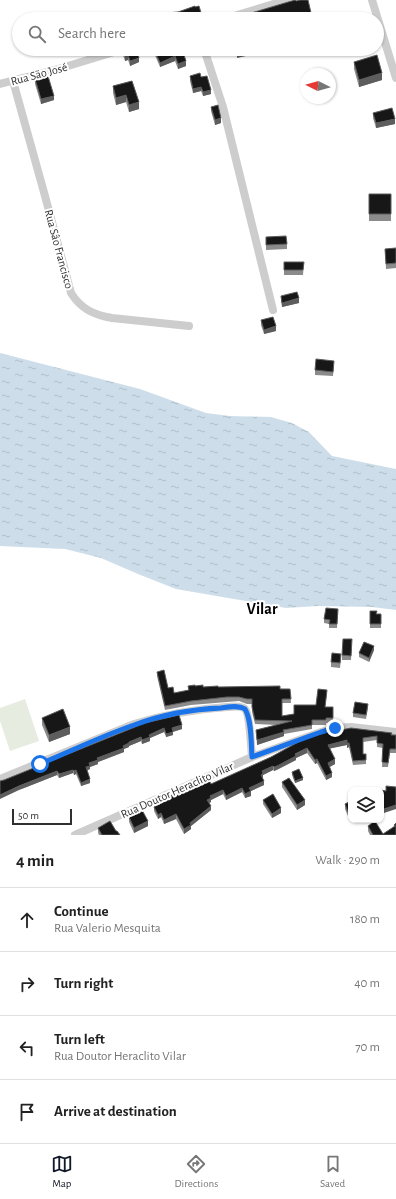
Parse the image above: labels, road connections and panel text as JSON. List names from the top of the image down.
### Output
{
  "streets": {
    "street": ["Rua São José", "Rua Sâo Francisco", "Rua Doutor Heraclito Vilar"]
  },
  "crossings": [
    ["Rua São José", "Rua Sâo Francisco"]
  ],
  "districts": ["Vilar"],
  "scale_bar": "50 m",
  "north": "left",
  "page": {
    "search": "Search here",
    "scale": "50 m",
    "heading": ["4 min", "Walk · 290 m"],
    "list": [
      ["Continue", "Rua Valerio Mesquita", "180 m"],
      ["Turn right", "40 m"],
      ["Turn left", "Rua Doutor Heraclito Vilar", "70 m"],
      "Arrive at destination"
    ],
    "nav": ["Map", "Directions", "Saved"]
  }
}
